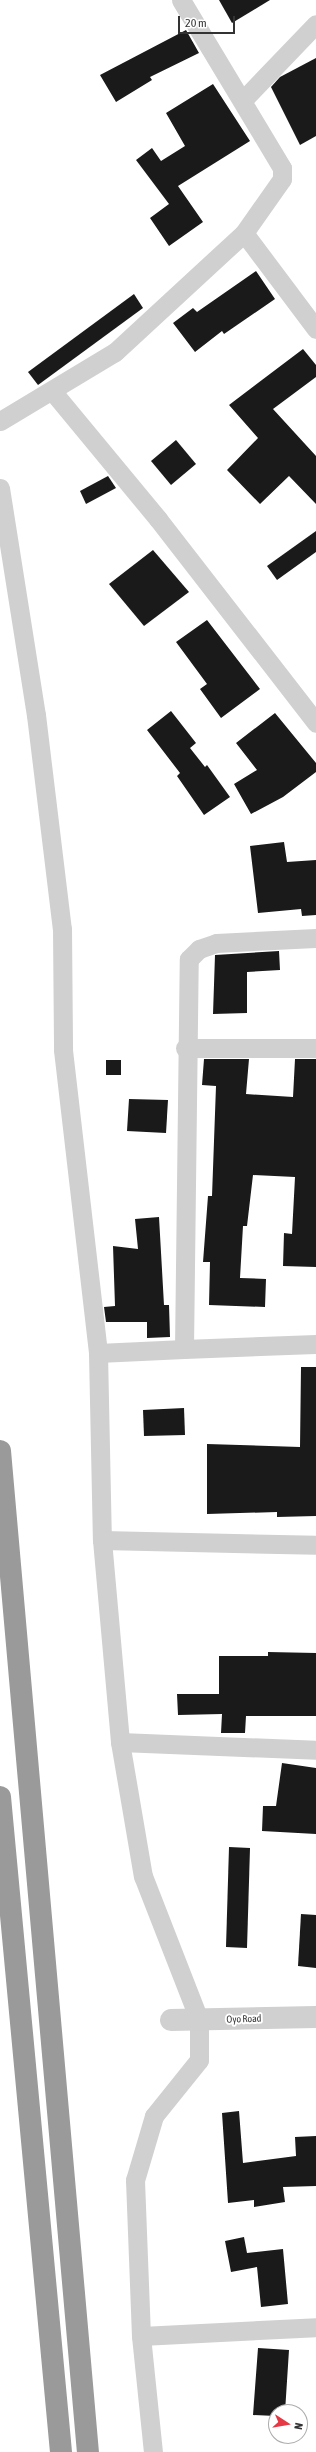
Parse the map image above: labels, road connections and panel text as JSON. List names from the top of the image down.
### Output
{
  "streets": {
    "street": ["Oyo Road"]
  },
  "scale_bar": "20 m",
  "north": "right"
}
